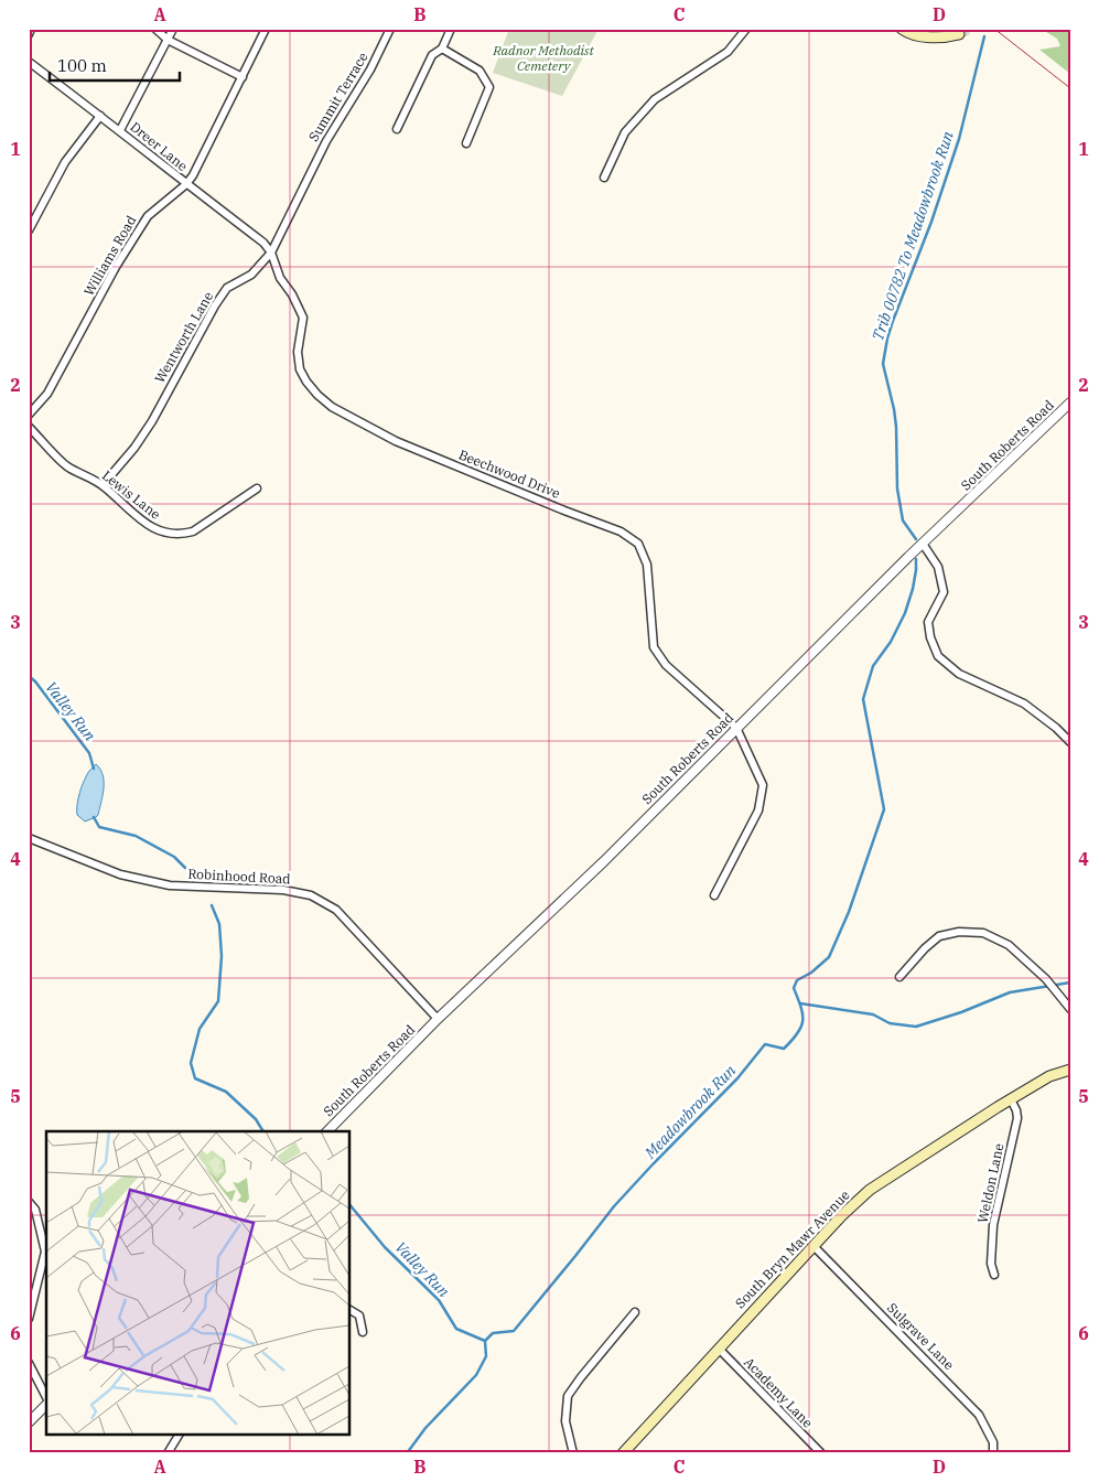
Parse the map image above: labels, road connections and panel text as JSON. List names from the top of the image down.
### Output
{
  "streets": {
    "main road": ["South Bryn Mawr Avenue"],
    "street": [
      "Summit Terrace",
      "Dreer Lane",
      "Williams Road",
      "Wentworth Lane",
      "South Roberts Road",
      "Beechwood Drive",
      "Lewis Lane",
      "Robinhood Road",
      "Weldon Lane",
      "Sulgrave Lane",
      "Academy Lane"
    ]
  },
  "crossings": [
    ["Summit Terrace", "Wentworth Lane"],
    ["Dreer Lane", "Williams Road"],
    ["Dreer Lane", "Wentworth Lane"],
    ["Dreer Lane", "Beechwood Drive"],
    ["Wentworth Lane", "Beechwood Drive"],
    ["Wentworth Lane", "Lewis Lane"],
    ["South Roberts Road", "Beechwood Drive"],
    ["South Roberts Road", "Robinhood Road"],
    ["Weldon Lane", "South Bryn Mawr Avenue"],
    ["South Bryn Mawr Avenue", "Sulgrave Lane"],
    ["South Bryn Mawr Avenue", "Academy Lane"]
  ],
  "water": ["Trib 00782 To Meadowbrook Run", "Valley Run", "Meadowbrook Run"],
  "parks": ["Radnor Methodist Cemetery"],
  "scale_bar": "100 m",
  "grid": {
    "columns": [
      "A",
      "B",
      "C",
      "D"
    ],
    "rows": [
      "1",
      "2",
      "3",
      "4",
      "5",
      "6"
    ]
  }
}
